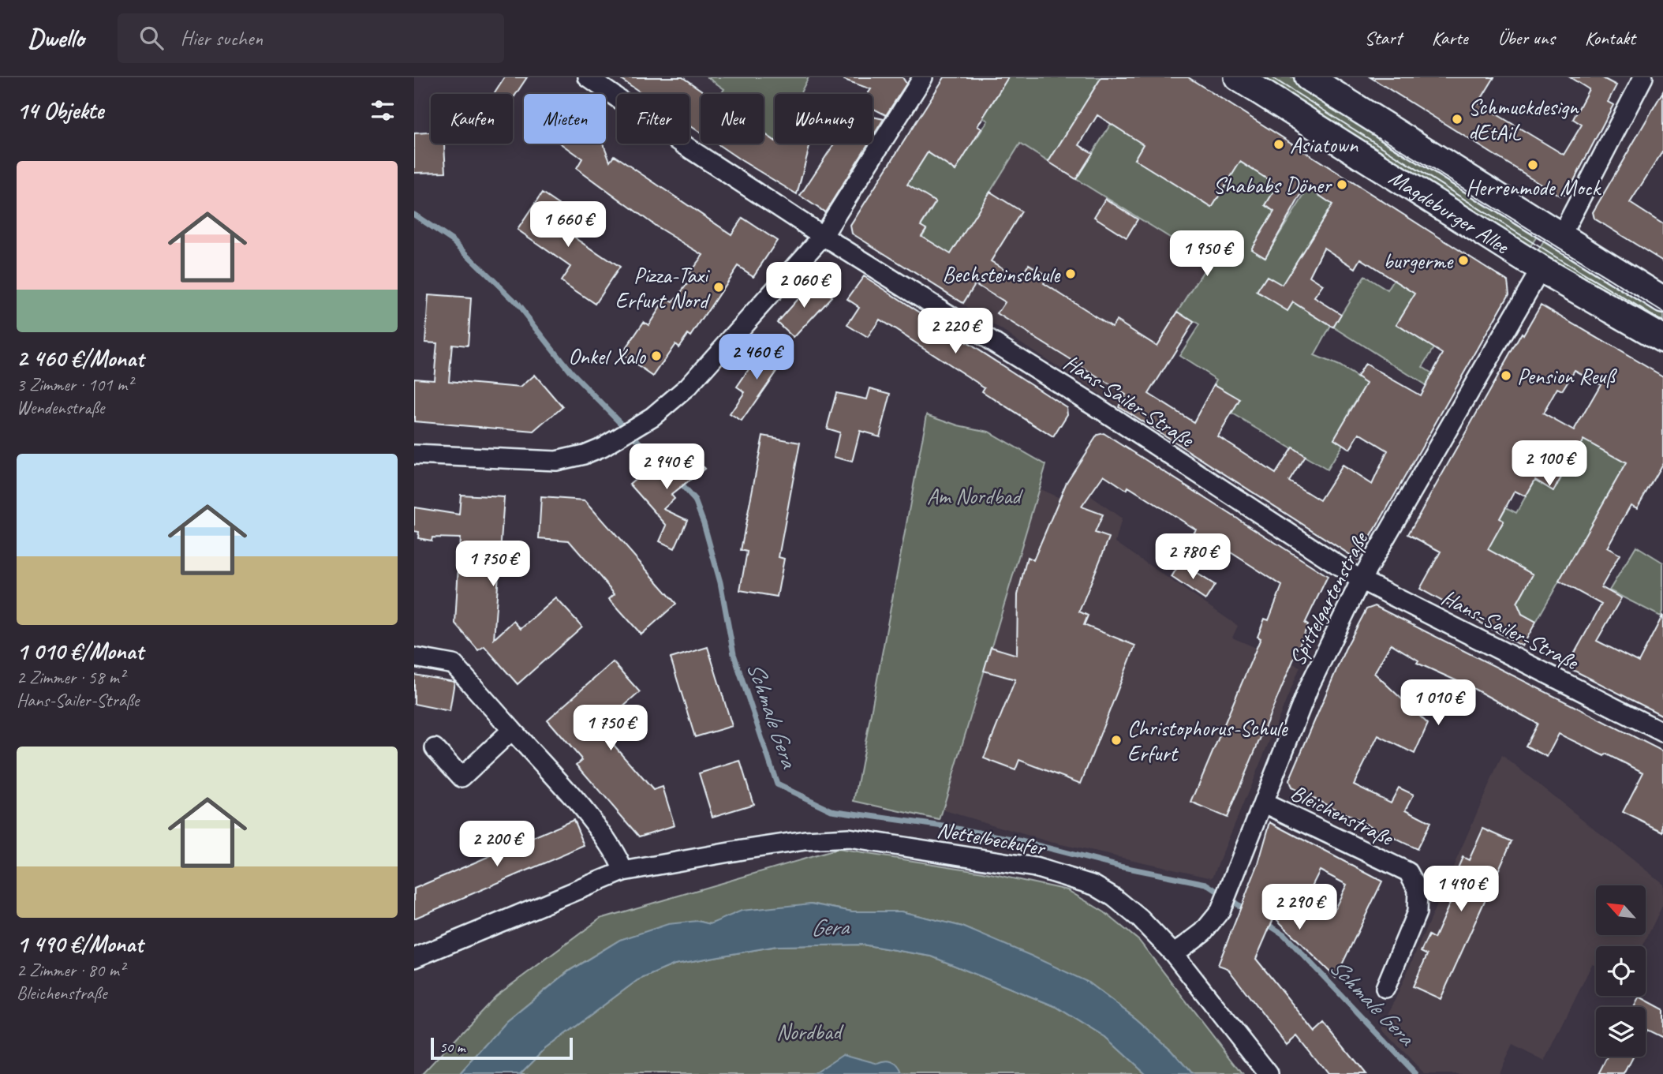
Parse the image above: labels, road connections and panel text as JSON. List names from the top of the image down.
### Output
{
  "streets": {
    "main road": ["Magdeburger Allee"],
    "street": [
      "Hans-Sailer-Straße",
      "Spittelgartenstraße",
      "Bleichenstraße",
      "Nettelbeckufer"
    ]
  },
  "crossings": [
    ["Magdeburger Allee", "Spittelgartenstraße"],
    ["Hans-Sailer-Straße", "Spittelgartenstraße"],
    ["Spittelgartenstraße", "Bleichenstraße"],
    ["Spittelgartenstraße", "Nettelbeckufer"]
  ],
  "water": ["Schmale Gera", "Gera"],
  "parks": ["Am Nordbad", "Nordbad"],
  "places": [
    "Schmuckdesign dEtAiL",
    "Asiatown",
    "Herrenmode Mock",
    "Shababs Döner",
    "burgerme",
    "Bechsteinschule",
    "Pizza-Taxi Erfurt Nord",
    "Onkel Xalo",
    "Pension Reuß",
    "Christophorus-Schule Erfurt"
  ],
  "scale_bar": "50 m",
  "north": "top left",
  "page": {
    "header": "Dwello",
    "search": "Hier suchen",
    "nav": [
      "Start",
      "Karte",
      "Über uns",
      "Kontakt"
    ],
    "heading": "14 Objekte",
    "chip": [
      "Kaufen",
      "Mieten",
      "Filter",
      "Neu",
      "Wohnung"
    ],
    "list": [
      {
        "name": "2 460 €/Monat",
        "note": "3 Zimmer · 101 m² · Wendenstraße"
      },
      {
        "name": "1 010 €/Monat",
        "note": "2 Zimmer · 58 m² · Hans-Sailer-Straße"
      },
      {
        "name": "1 490 €/Monat",
        "note": "2 Zimmer · 80 m² · Bleichenstraße"
      }
    ],
    "price": [
      "1 660 €",
      "1 950 €",
      "2 060 €",
      "2 220 €",
      "2 460 €",
      "2 100 €",
      "2 940 €",
      "2 780 €",
      "1 750 €",
      "1 010 €",
      "1 750 €",
      "2 200 €",
      "1 490 €",
      "2 290 €"
    ],
    "scale": "50 m"
  }
}
